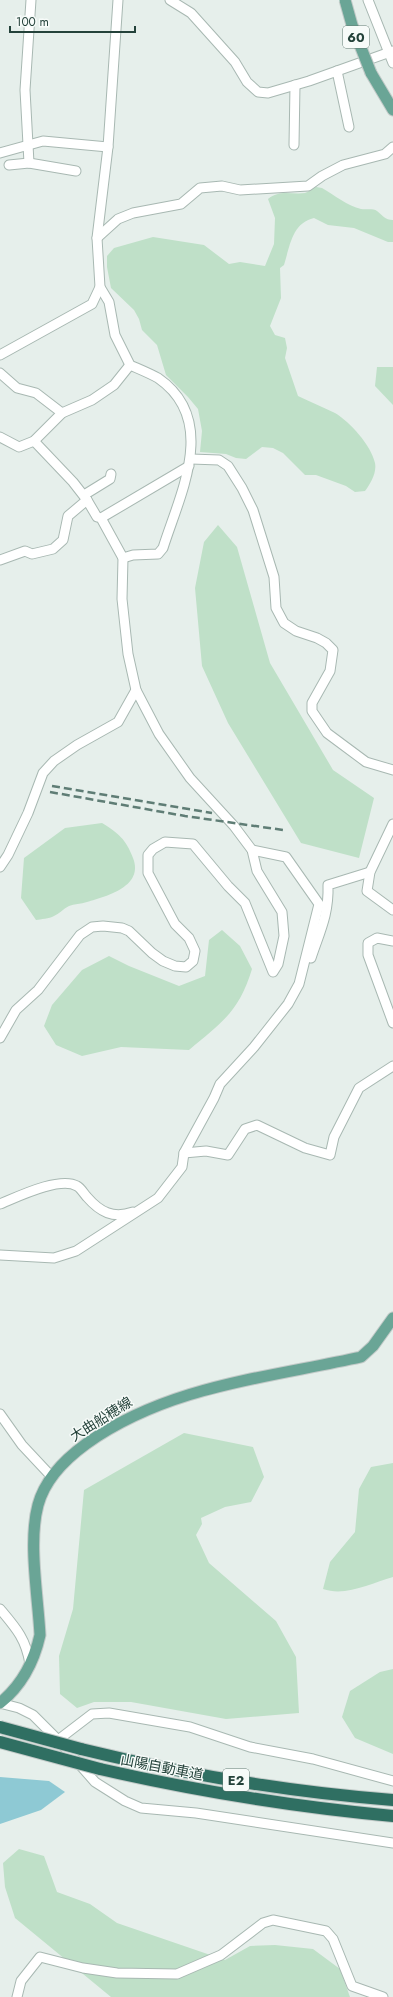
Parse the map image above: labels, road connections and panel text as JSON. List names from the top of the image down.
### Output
{
  "streets": {
    "highway": ["山陽自動車道", "E2"],
    "main road": ["60", "大曲船穂線"]
  },
  "scale_bar": "100 m"
}
